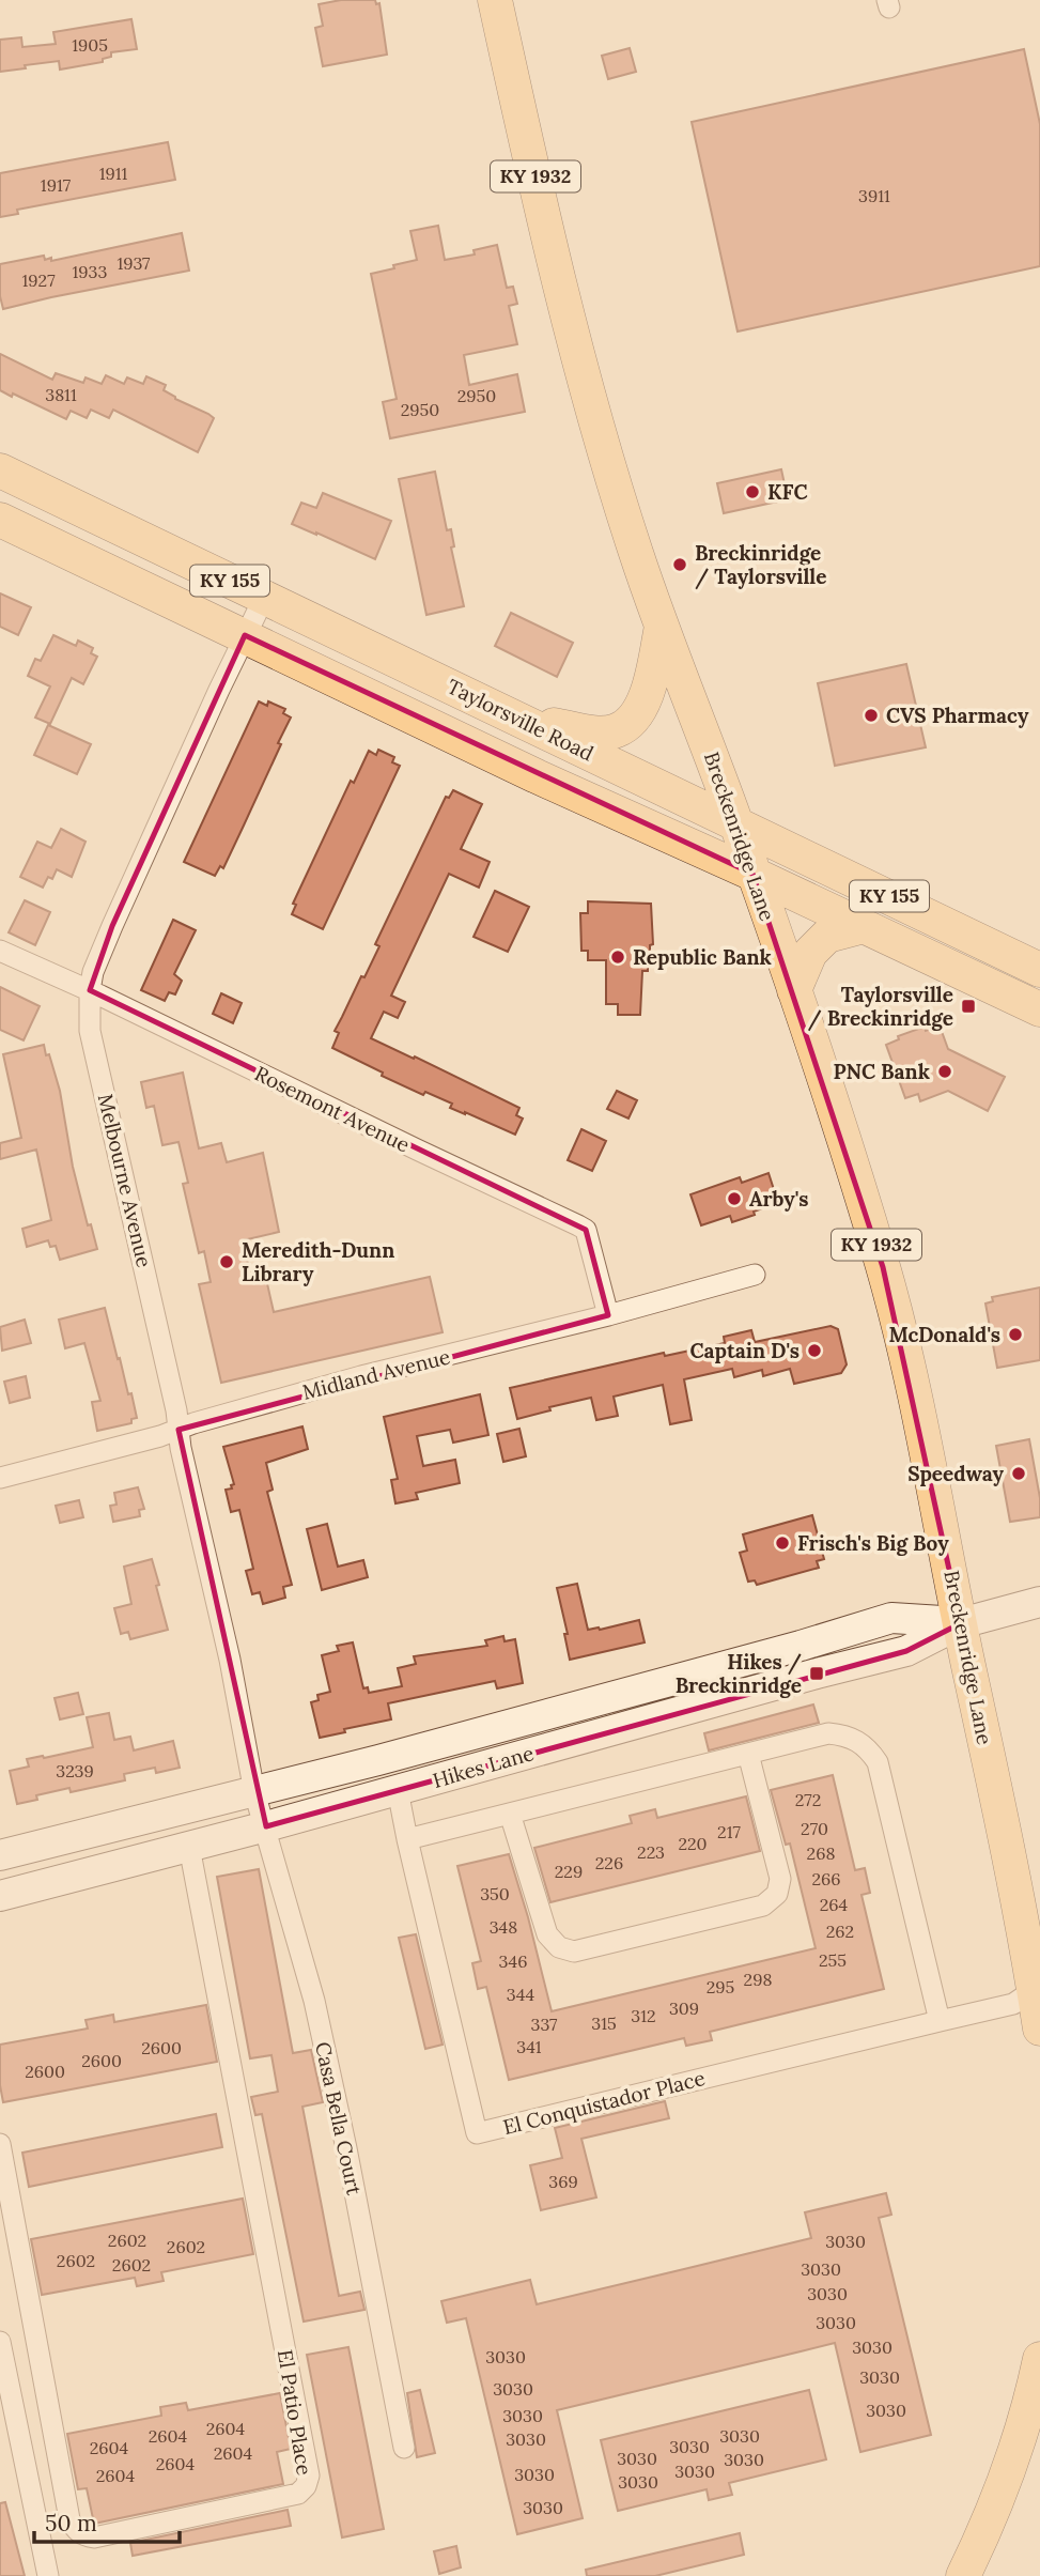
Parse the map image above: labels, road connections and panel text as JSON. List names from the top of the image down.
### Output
{
  "streets": {
    "main road": [
      "KY 1932",
      "KY 155",
      "Taylorsville Road",
      "Breckenridge Lane",
      "Hikes Lane"
    ],
    "street": [
      "Rosemont Avenue",
      "Melbourne Avenue",
      "Midland Avenue",
      "El Conquistador Place",
      "Casa Bella Court",
      "El Patio Place"
    ]
  },
  "crossings": [
    ["Taylorsville Road", "Breckenridge Lane"],
    ["Taylorsville Road", "Melbourne Avenue"],
    ["Breckenridge Lane", "Hikes Lane"],
    ["Breckenridge Lane", "El Conquistador Place"],
    ["Rosemont Avenue", "Melbourne Avenue"],
    ["Rosemont Avenue", "Midland Avenue"],
    ["Melbourne Avenue", "Midland Avenue"],
    ["Melbourne Avenue", "Hikes Lane"],
    ["Melbourne Avenue", "Casa Bella Court"],
    ["Hikes Lane", "El Conquistador Place"],
    ["Hikes Lane", "Casa Bella Court"],
    ["Hikes Lane", "El Patio Place"]
  ],
  "places": {
    "other": [
      "KFC",
      "Breckinridge / Taylorsville",
      "CVS Pharmacy",
      "Republic Bank",
      "PNC Bank",
      "Arby's",
      "Meredith-Dunn Library",
      "McDonald's",
      "Captain D's",
      "Speedway",
      "Frisch's Big Boy"
    ],
    "transit": ["Taylorsville / Breckinridge", "Hikes / Breckinridge"]
  },
  "house_numbers": [
    "1905",
    "1911",
    "1917",
    "3911",
    "1937",
    "1933",
    "1927",
    "3811",
    "2950",
    "2950",
    "3239",
    "272",
    "270",
    "217",
    "220",
    "223",
    "268",
    "226",
    "229",
    "266",
    "350",
    "264",
    "348",
    "262",
    "255",
    "346",
    "298",
    "295",
    "344",
    "309",
    "312",
    "315",
    "337",
    "341",
    "2600",
    "2600",
    "2600",
    "369",
    "2602",
    "3030",
    "2602",
    "2602",
    "2602",
    "3030",
    "3030",
    "3030",
    "3030",
    "3030",
    "3030",
    "3030",
    "3030",
    "3030",
    "2604",
    "2604",
    "3030",
    "3030",
    "3030",
    "2604",
    "2604",
    "3030",
    "3030",
    "2604",
    "3030",
    "3030",
    "2604",
    "3030",
    "3030"
  ],
  "scale_bar": "50 m"
}
